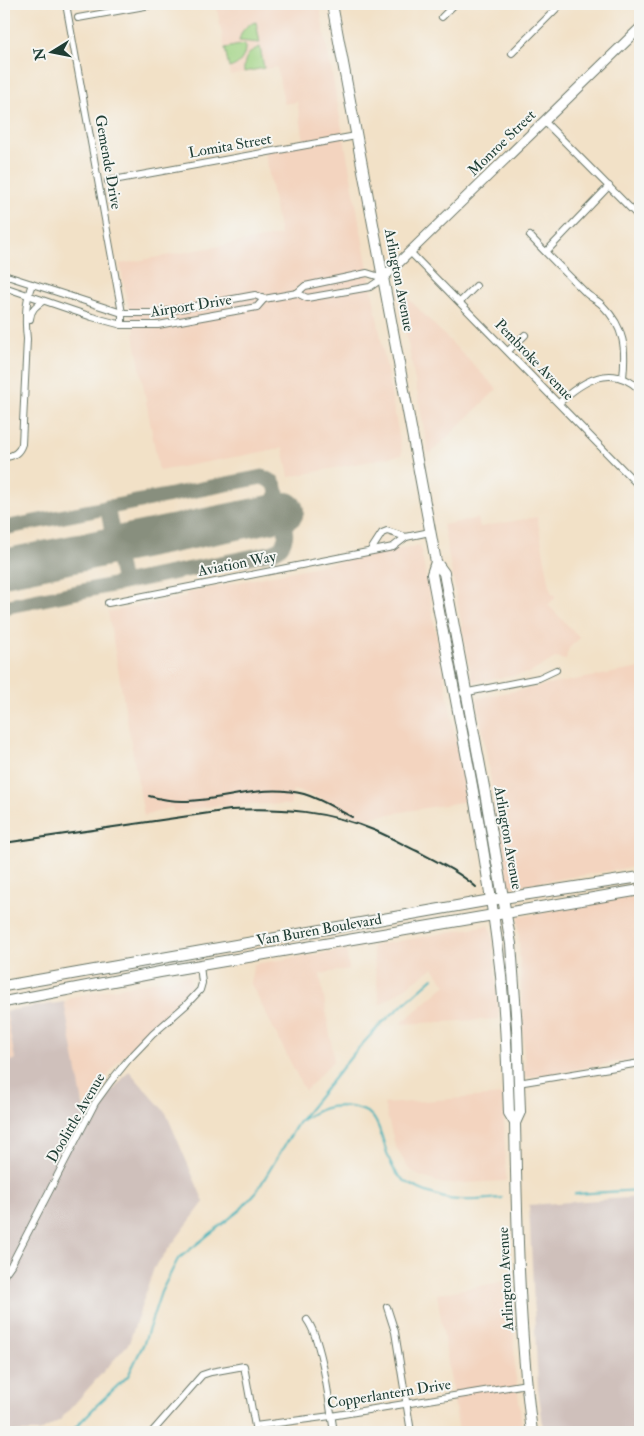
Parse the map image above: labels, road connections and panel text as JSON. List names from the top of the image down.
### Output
{
  "streets": {
    "main road": ["Arlington Avenue", "Van Buren Boulevard"],
    "street": [
      "Monroe Street",
      "Lomita Street",
      "Gemende Drive",
      "Airport Drive",
      "Pembroke Avenue",
      "Aviation Way",
      "Doolittle Avenue",
      "Copperlantern Drive"
    ]
  },
  "crossings": [
    ["Monroe Street", "Arlington Avenue"],
    ["Monroe Street", "Airport Drive"],
    ["Monroe Street", "Pembroke Avenue"],
    ["Lomita Street", "Arlington Avenue"],
    ["Gemende Drive", "Airport Drive"],
    ["Arlington Avenue", "Airport Drive"],
    ["Arlington Avenue", "Aviation Way"],
    ["Arlington Avenue", "Van Buren Boulevard"],
    ["Arlington Avenue", "Copperlantern Drive"],
    ["Van Buren Boulevard", "Doolittle Avenue"]
  ],
  "north": "left"
}
